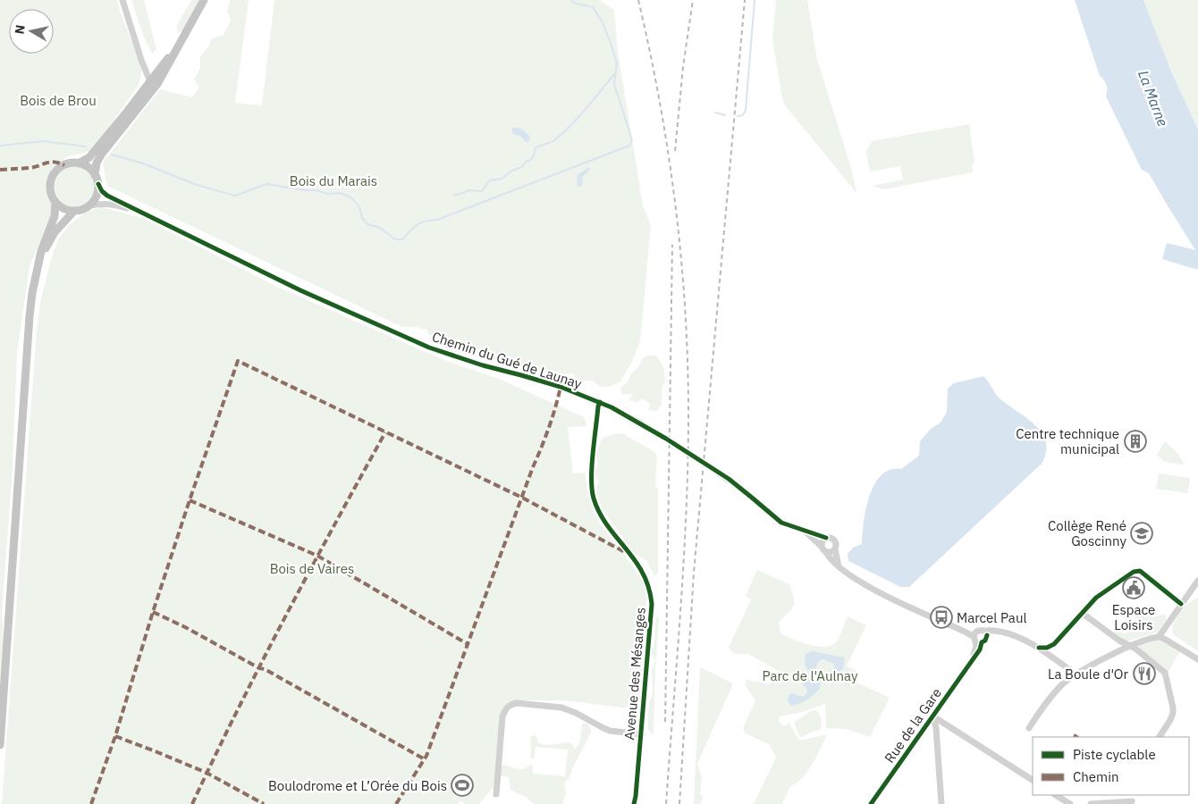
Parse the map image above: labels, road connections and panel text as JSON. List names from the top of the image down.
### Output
{
  "streets": {
    "street": ["Chemin du Gué de Launay", "Avenue des Mésanges", "Rue de la Gare"]
  },
  "crossings": [
    ["Chemin du Gué de Launay", "Avenue des Mésanges"],
    ["Chemin du Gué de Launay", "Rue de la Gare"]
  ],
  "water": ["La Marne"],
  "parks": [
    "Bois de Brou",
    "Bois du Marais",
    "Bois de Vaires",
    "Parc de l'Aulnay"
  ],
  "places": {
    "building": ["Centre technique municipal"],
    "school or university": ["Collège René Goscinny"],
    "public building": ["Espace Loisirs"],
    "bus stop": ["Marcel Paul"],
    "restaurant": ["La Boule d'Or"],
    "sports": ["Boulodrome et L’Orée du Bois"]
  },
  "legend": ["Piste cyclable", "Chemin"],
  "north": "left"
}
